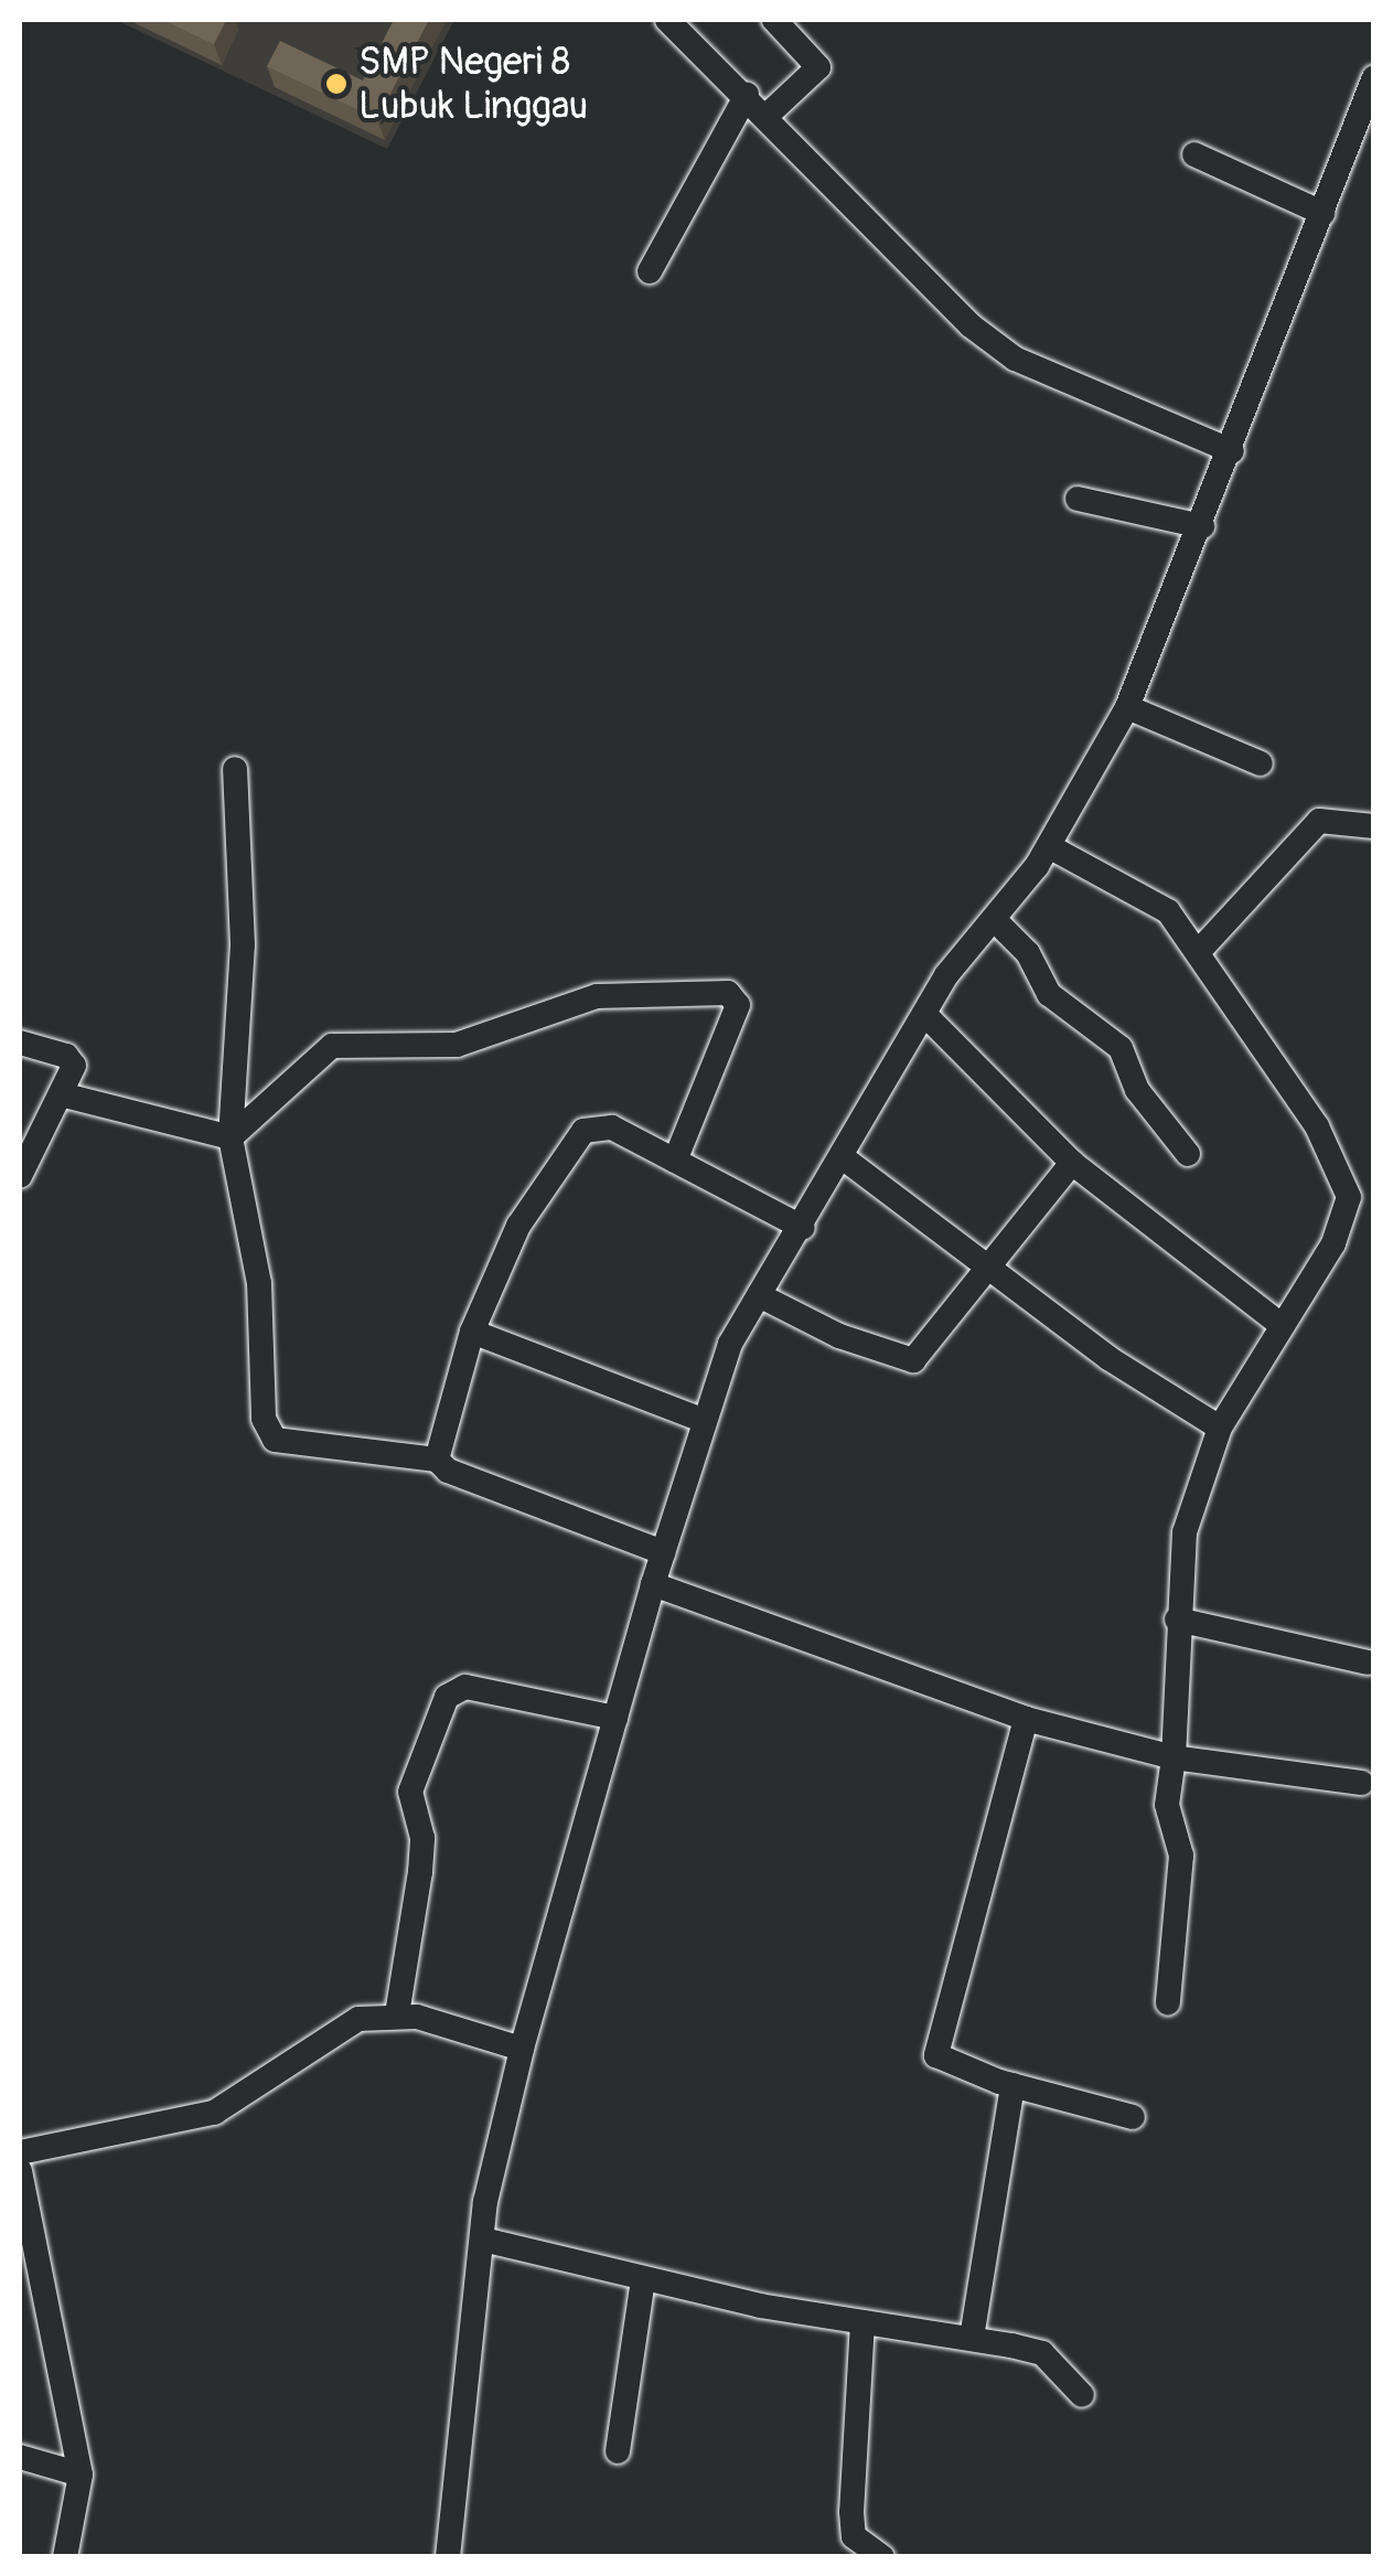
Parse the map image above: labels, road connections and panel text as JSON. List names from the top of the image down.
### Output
{
  "places": ["SMP Negeri 8 Lubuk Linggau"]
}
